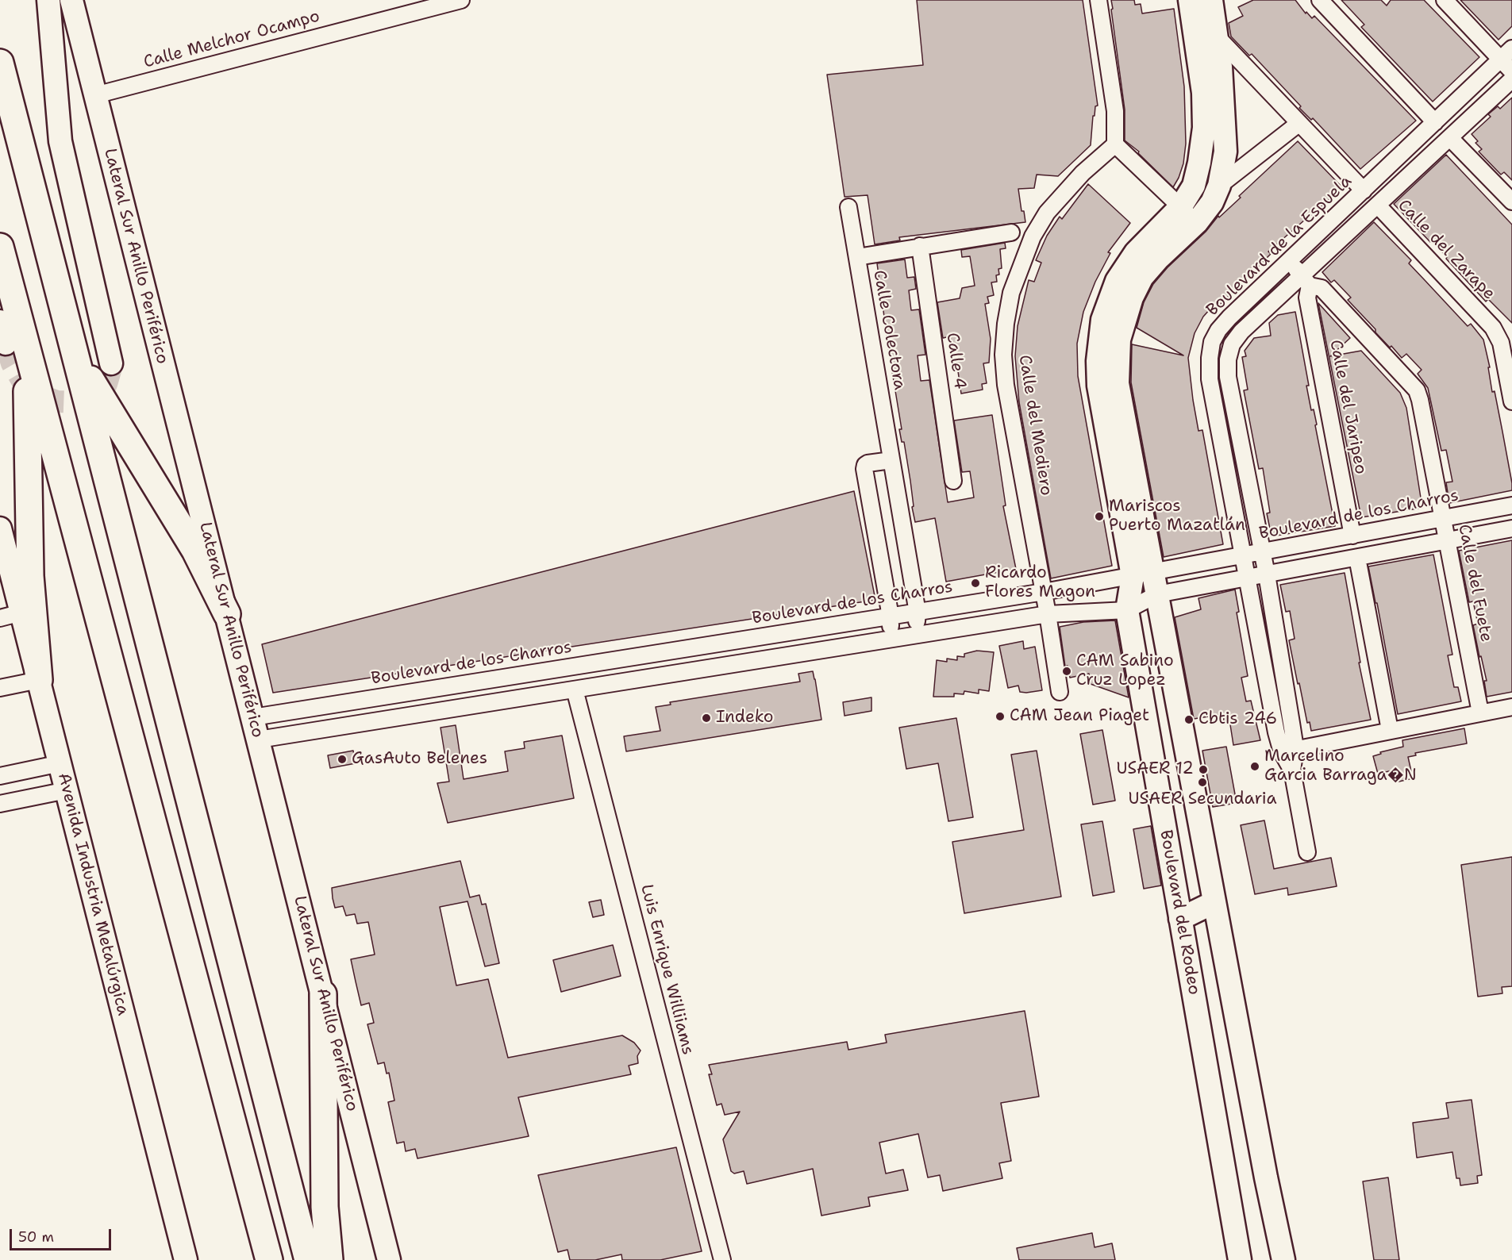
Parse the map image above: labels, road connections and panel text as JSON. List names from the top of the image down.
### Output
{
  "streets": {
    "street": [
      "Calle Melchor Ocampo",
      "Boulevard de la Espuela",
      "Calle del Zarape",
      "Lateral Sur Anillo Periférico",
      "Calle Colectora",
      "Calle 4",
      "Calle del Jaripeo",
      "Calle del Mediero",
      "Boulevard de los Charros",
      "Calle del Fuete",
      "Avenida Industria Metalúrgica",
      "Boulevard del Rodeo",
      "Luis Enrique Williiams"
    ]
  },
  "crossings": [
    ["Calle Melchor Ocampo", "Lateral Sur Anillo Periférico"],
    ["Boulevard de la Espuela", "Boulevard de los Charros"],
    ["Boulevard de la Espuela", "Calle del Fuete"],
    ["Lateral Sur Anillo Periférico", "Boulevard de los Charros"],
    ["Calle Colectora", "Boulevard de los Charros"],
    ["Calle del Jaripeo", "Boulevard de los Charros"],
    ["Calle del Jaripeo", "Calle del Fuete"],
    ["Calle del Mediero", "Boulevard de los Charros"],
    ["Boulevard de los Charros", "Calle del Fuete"],
    ["Boulevard de los Charros", "Boulevard del Rodeo"]
  ],
  "places": [
    "Mariscos Puerto Mazatlán",
    "Ricardo Flores Magon",
    "CAM Sabino Cruz Lopez",
    "CAM Jean Piaget",
    "Indeko",
    "Cbtis 246",
    "GasAuto Belenes",
    "Marcelino Garcia Barraga�N",
    "USAER 12",
    "USAER Secundaria"
  ],
  "scale_bar": "50 m"
}
